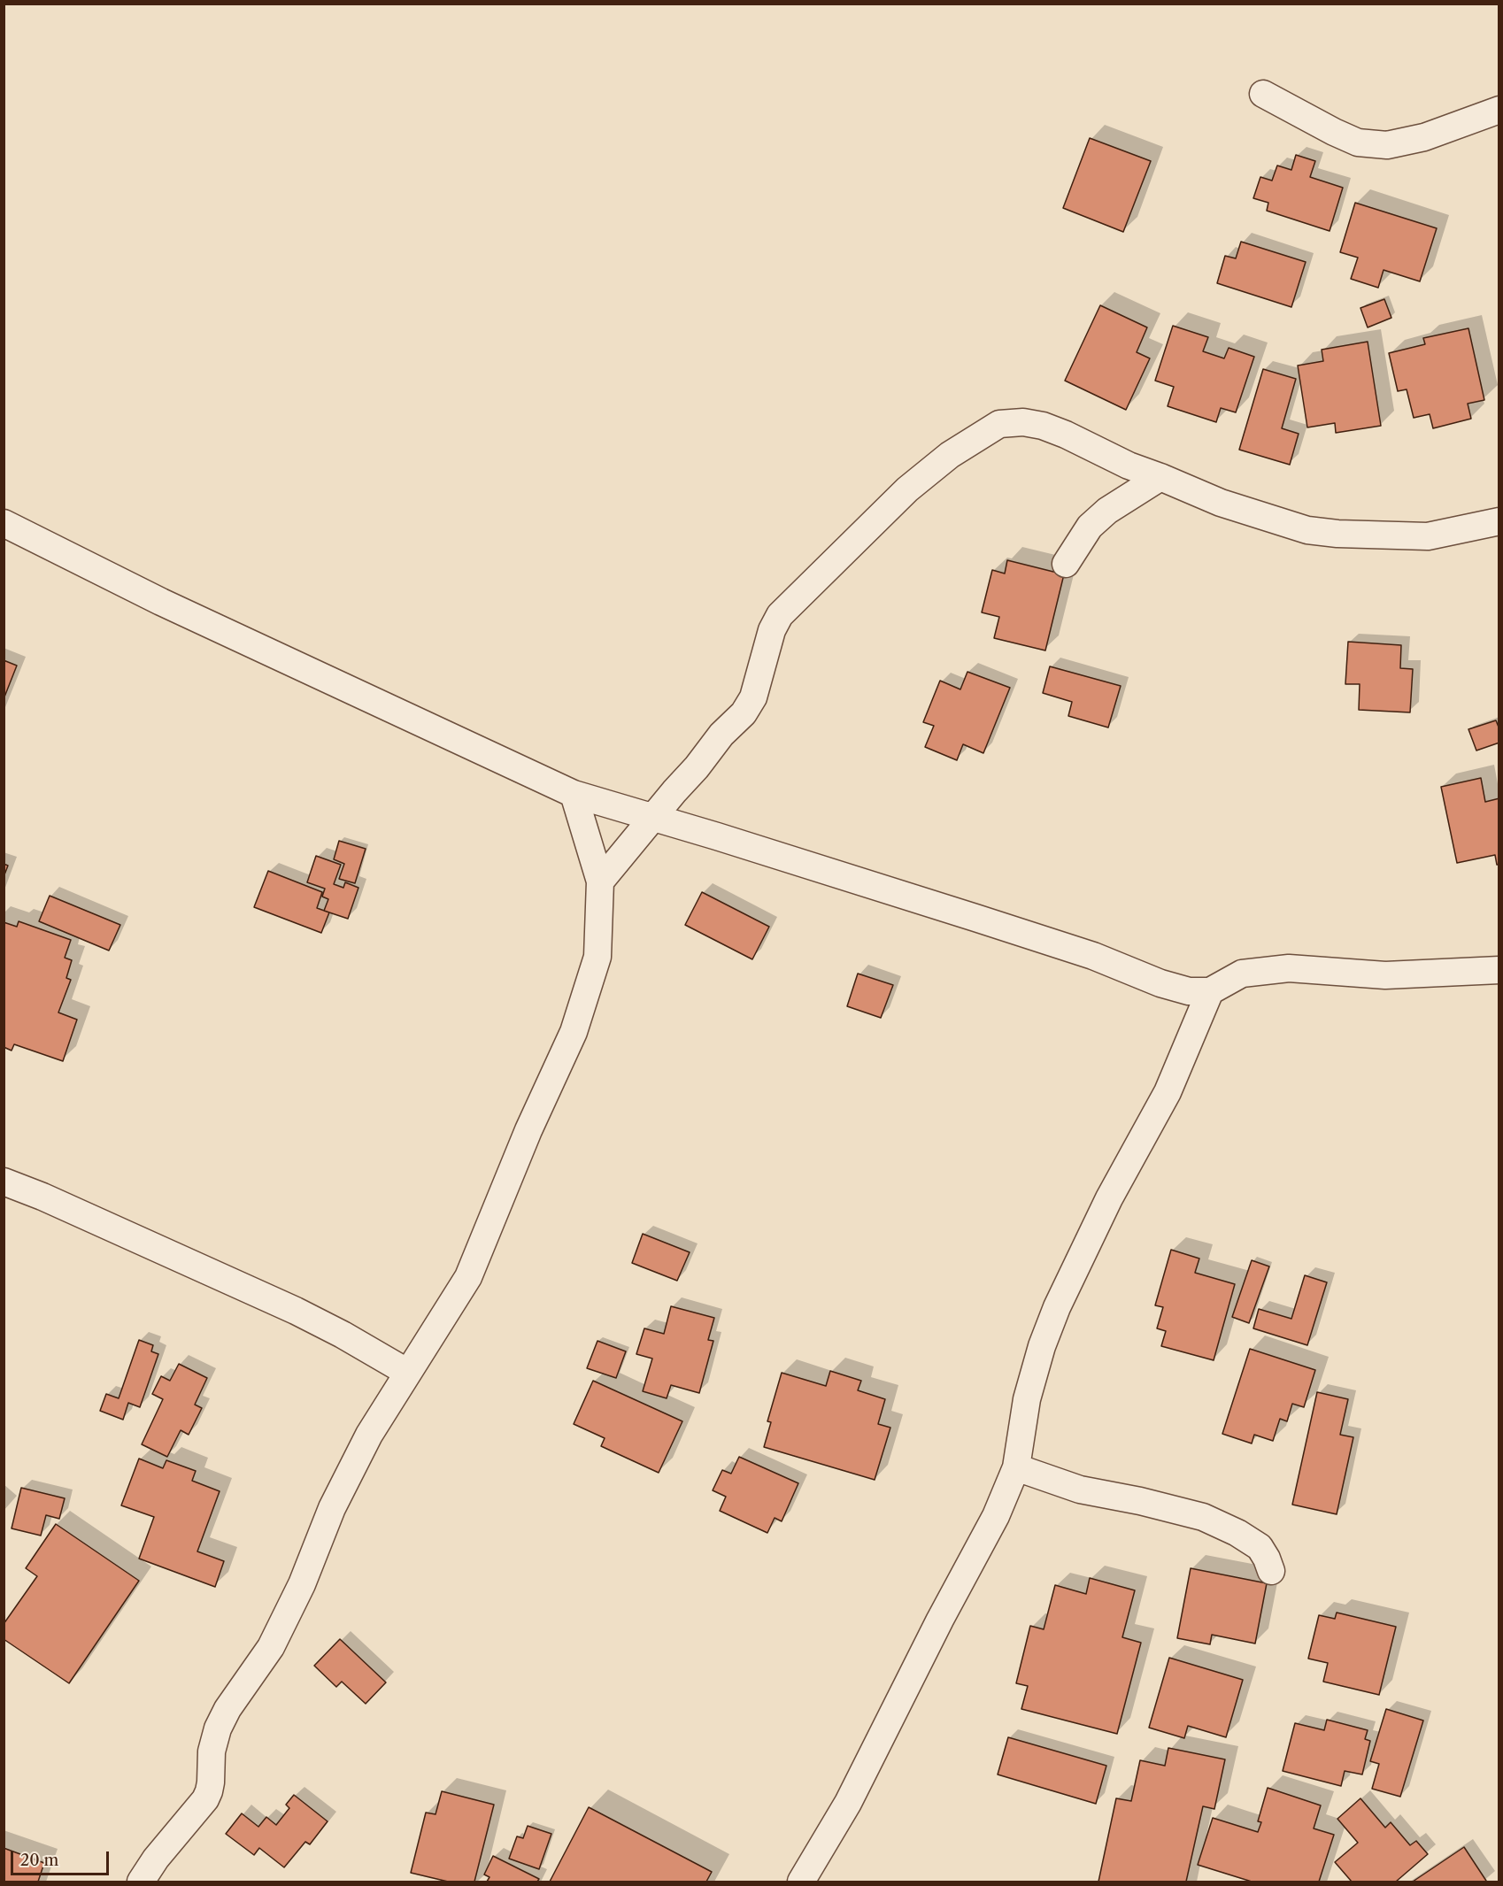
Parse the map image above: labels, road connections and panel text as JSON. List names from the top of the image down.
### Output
{
  "scale_bar": "20 m"
}
